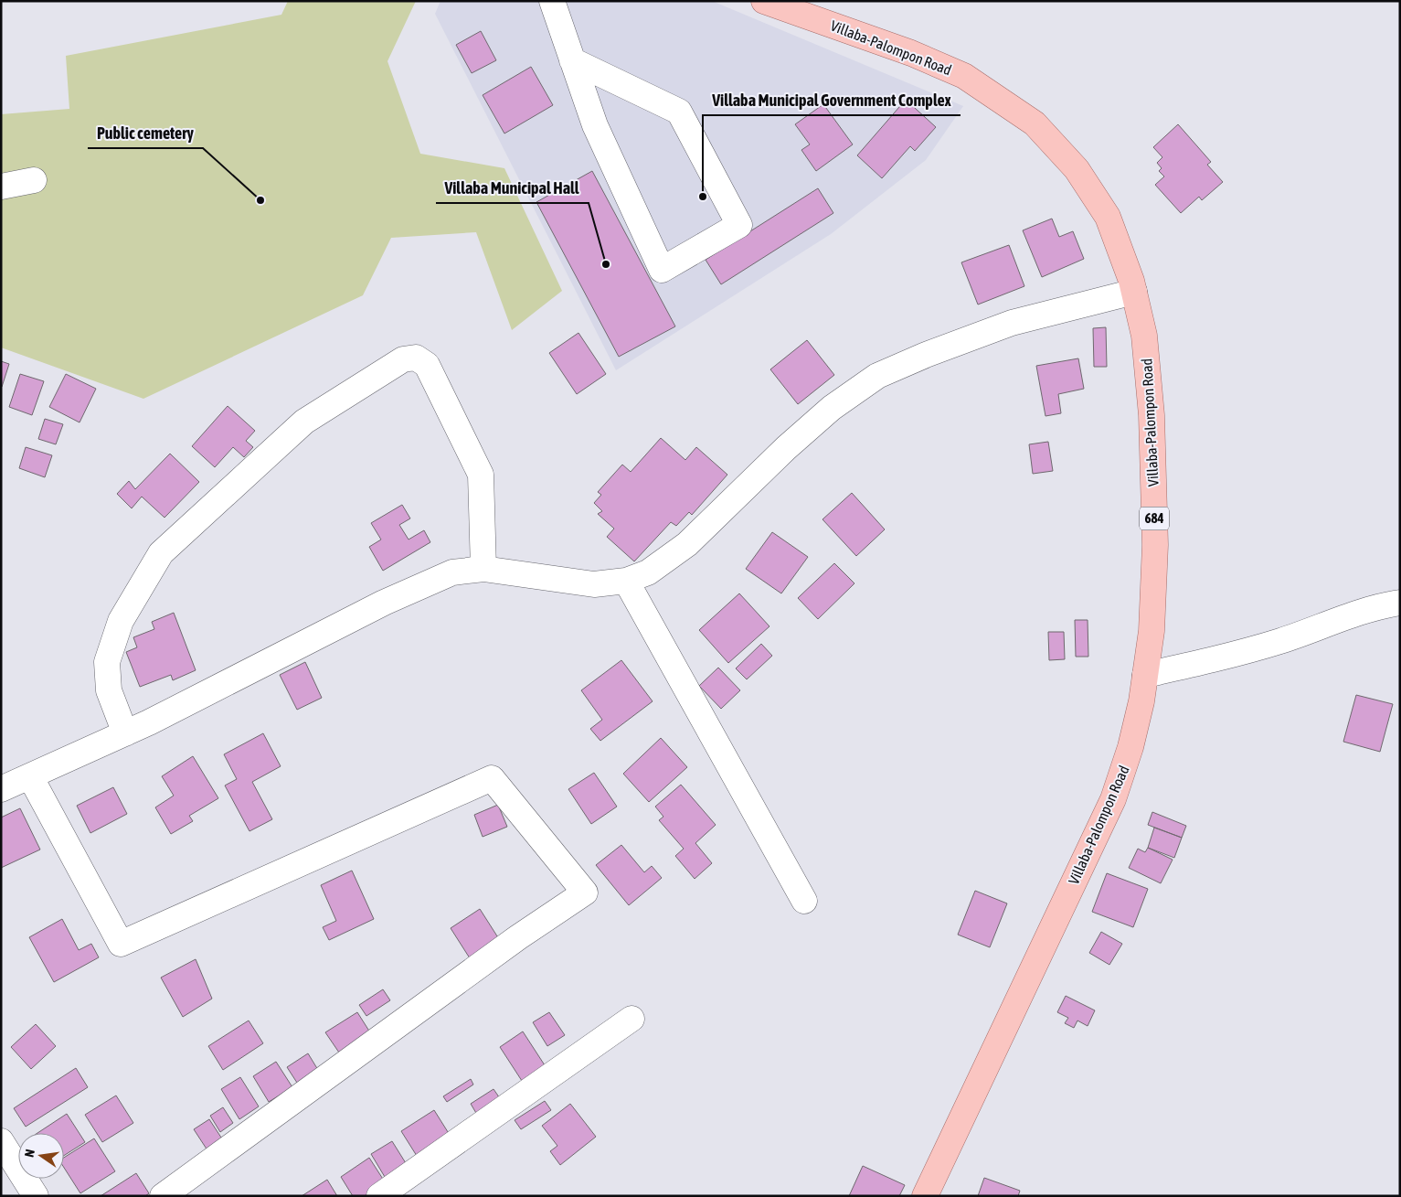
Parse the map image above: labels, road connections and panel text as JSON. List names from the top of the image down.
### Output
{
  "streets": {
    "main road": ["Villaba-Palompon Road", "684"]
  },
  "places": ["Villaba Municipal Government Complex", "Public cemetery", "Villaba Municipal Hall"],
  "north": "left"
}
